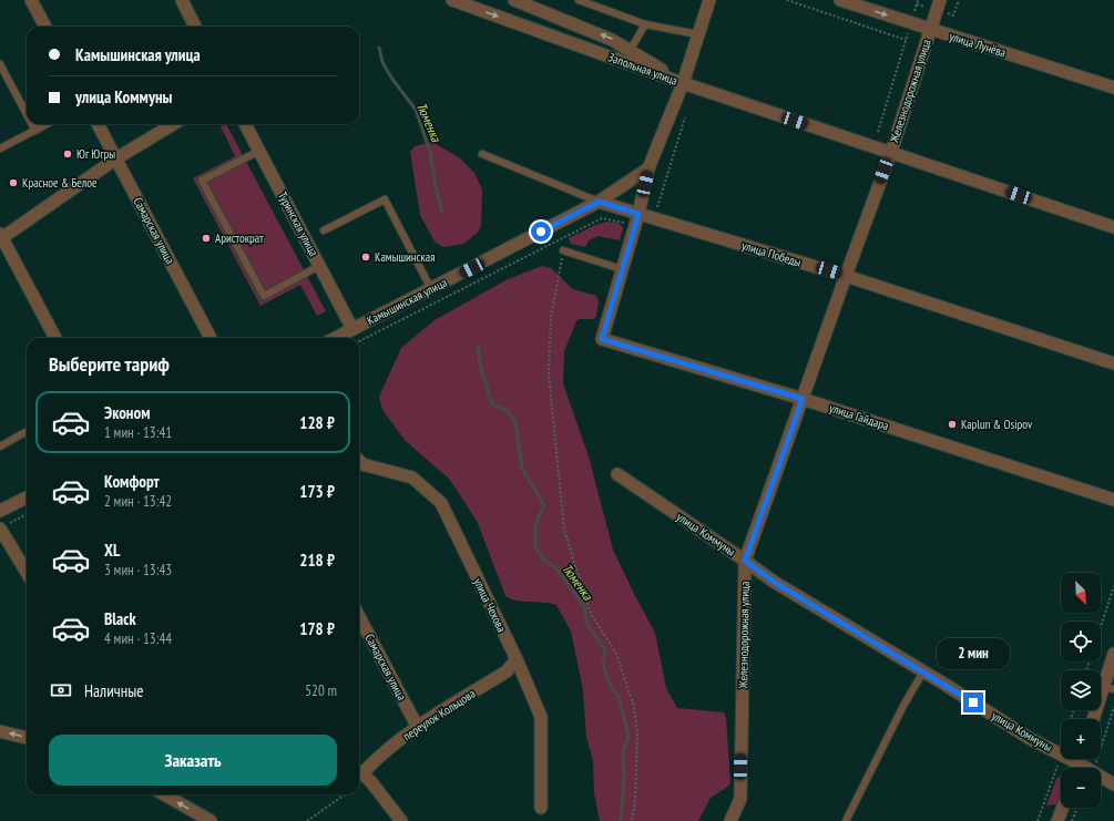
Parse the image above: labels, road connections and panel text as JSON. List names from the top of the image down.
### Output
{
  "streets": {
    "street": [
      "улица Лунёва",
      "Запольная улица",
      "Железнодорожная улица",
      "Туринская улица",
      "Самарская улица",
      "улица Победы",
      "Камышинская улица",
      "улица Гайдара",
      "улица Коммуны",
      "улица Чехова",
      "переулок Кольцова"
    ]
  },
  "crossings": [
    ["улица Лунёва", "Железнодорожная улица"],
    ["Железнодорожная улица", "улица Победы"],
    ["Железнодорожная улица", "улица Гайдара"],
    ["Железнодорожная улица", "улица Коммуны"],
    ["Туринская улица", "Камышинская улица"],
    ["Самарская улица", "переулок Кольцова"],
    ["улица Победы", "Камышинская улица"],
    ["улица Чехова", "переулок Кольцова"]
  ],
  "water": ["Тюменка"],
  "places": [
    "Юг Югры",
    "Красное & Белое",
    "Аристократ",
    "Камышинская",
    "Kaplun & Osipov"
  ],
  "north": "bottom right",
  "page": {
    "banner": ["Камышинская улица", "улица Коммуны"],
    "heading": "Выберите тариф",
    "list": [
      {
        "name": "Эконом",
        "note": "1 мин · 13:41",
        "value": "128 ₽"
      },
      {
        "name": "Комфорт",
        "note": "2 мин · 13:42",
        "value": "173 ₽"
      },
      {
        "name": "XL",
        "note": "3 мин · 13:43",
        "value": "218 ₽"
      },
      {
        "name": "Black",
        "note": "4 мин · 13:44",
        "value": "178 ₽"
      }
    ],
    "map_buttons": ["+", "−"],
    "bubble": "2 мин",
    "pay": ["Наличные", "520 m"],
    "buttons": "Заказать"
  }
}
